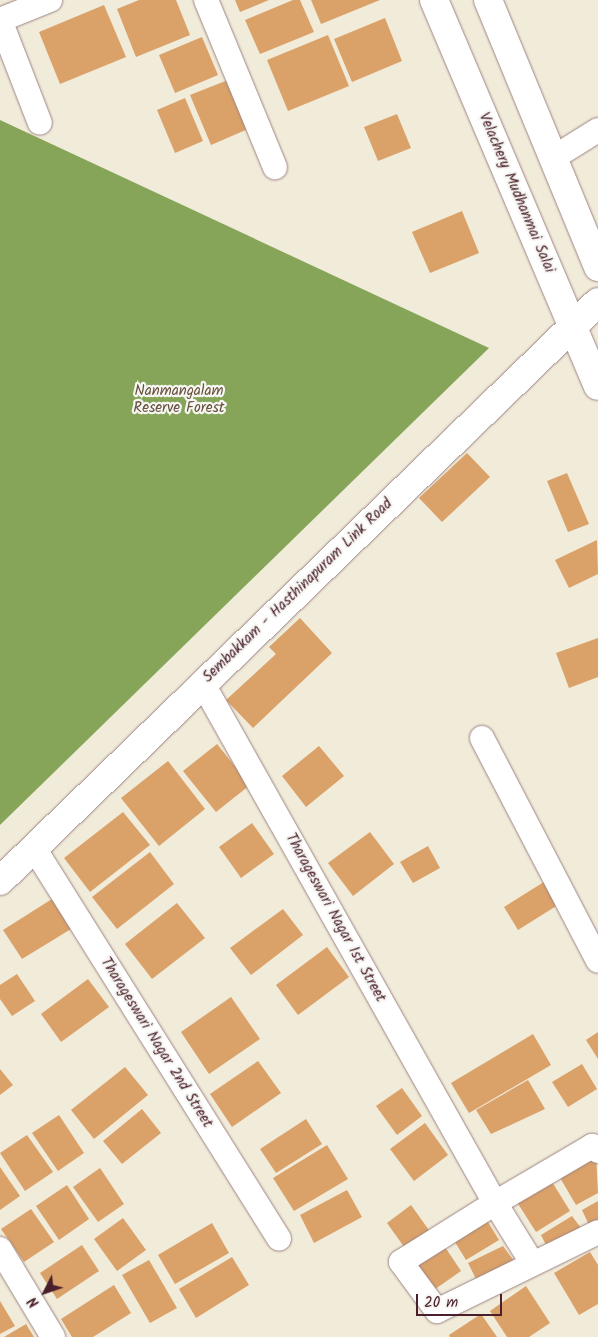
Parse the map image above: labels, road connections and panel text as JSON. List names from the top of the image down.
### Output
{
  "streets": {
    "street": [
      "Velachery Mudhanmai Salai",
      "Sembakkam - Hasthinapuram Link Road",
      "Tharageswari Nagar 1st Street",
      "Tharageswari Nagar 2nd Street"
    ]
  },
  "crossings": [
    ["Velachery Mudhanmai Salai", "Sembakkam - Hasthinapuram Link Road"],
    ["Sembakkam - Hasthinapuram Link Road", "Tharageswari Nagar 1st Street"],
    ["Sembakkam - Hasthinapuram Link Road", "Tharageswari Nagar 2nd Street"]
  ],
  "parks": ["Nanmangalam Reserve Forest"],
  "scale_bar": "20 m",
  "north": "bottom left"
}
